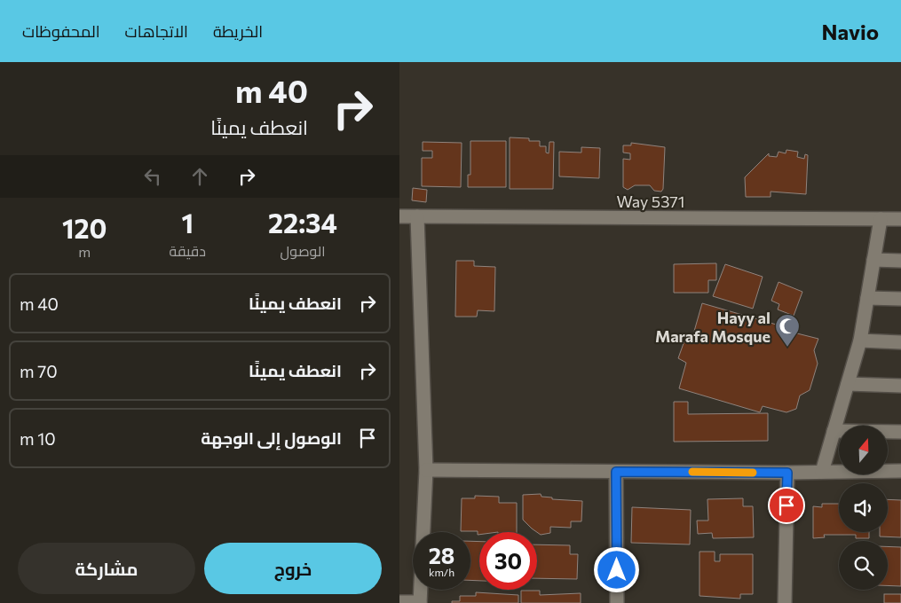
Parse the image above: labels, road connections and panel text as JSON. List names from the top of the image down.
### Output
{
  "streets": {
    "street": ["Way 5371"]
  },
  "places": {
    "mosque": ["Hayy al Marafa Mosque"]
  },
  "north": "top",
  "page": {
    "header": "Navio",
    "nav": ["الخريطة", "الاتجاهات", "المحفوظات"],
    "turn": ["40 m", "انعطف يمينًا"],
    "eta": [
      "22:34",
      "الوصول",
      "1",
      "دقيقة",
      "120",
      "m"
    ],
    "list": [
      {
        "name": "انعطف يمينًا",
        "value": "40 m"
      },
      {
        "name": "انعطف يمينًا",
        "value": "70 m"
      },
      {
        "name": "الوصول إلى الوجهة",
        "value": "10 m"
      }
    ],
    "speed": "28 km/h",
    "limit": "30",
    "buttons": ["خروج", "مشاركة"]
  }
}
